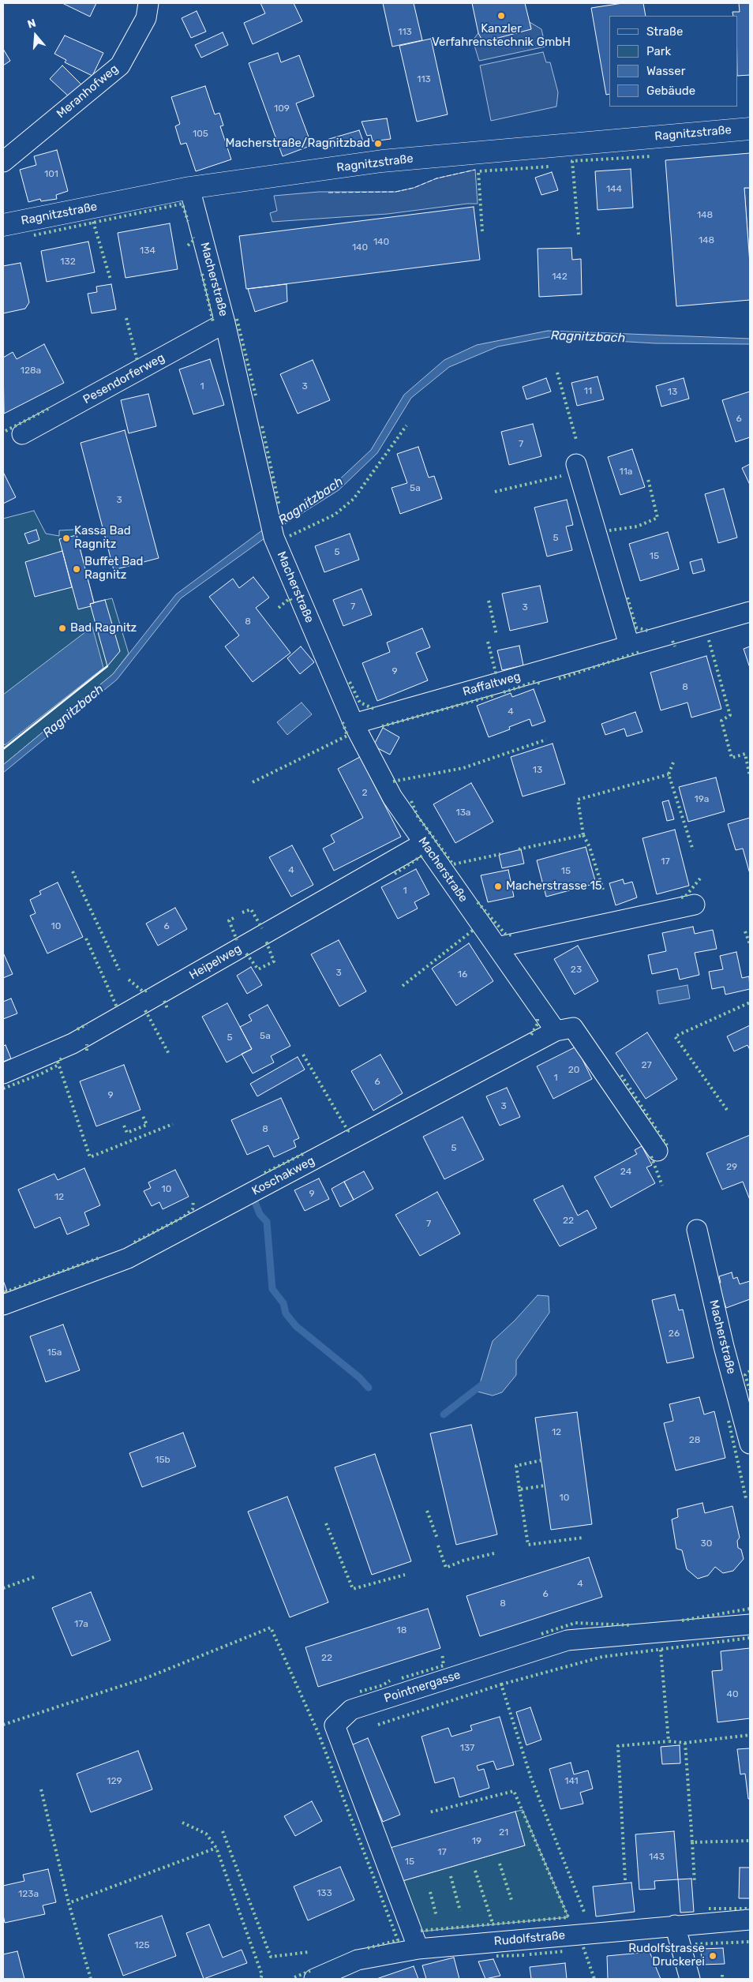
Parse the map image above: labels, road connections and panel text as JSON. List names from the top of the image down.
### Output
{
  "streets": {
    "main road": ["Ragnitzstraße"],
    "street": [
      "Meranhofweg",
      "Macherstraße",
      "Pesendorferweg",
      "Raffaltweg",
      "Heipelweg",
      "Koschakweg",
      "Pointnergasse",
      "Rudolfstraße"
    ]
  },
  "crossings": [
    ["Ragnitzstraße", "Macherstraße"],
    ["Macherstraße", "Pesendorferweg"],
    ["Macherstraße", "Raffaltweg"],
    ["Macherstraße", "Heipelweg"],
    ["Macherstraße", "Koschakweg"],
    ["Pointnergasse", "Rudolfstraße"]
  ],
  "water": ["Ragnitzbach"],
  "places": [
    "Kanzler Verfahrenstechnik GmbH",
    "Macherstraße/Ragnitzbad",
    "Kassa Bad Ragnitz",
    "Buffet Bad Ragnitz",
    "Bad Ragnitz",
    "Macherstrasse 15",
    "Rudolfstrasse Druckerei"
  ],
  "house_numbers": [
    "113",
    "113",
    "109",
    "105",
    "101",
    "144",
    "148",
    "148",
    "140",
    "140",
    "134",
    "132",
    "142",
    "128a",
    "1",
    "3",
    "11",
    "13",
    "6",
    "7",
    "11a",
    "5a",
    "3",
    "5",
    "5",
    "15",
    "7",
    "3",
    "8",
    "9",
    "8",
    "4",
    "13",
    "2",
    "19a",
    "13a",
    "17",
    "4",
    "15",
    "1",
    "10",
    "6",
    "23",
    "3",
    "16",
    "5a",
    "5",
    "27",
    "20",
    "1",
    "6",
    "9",
    "3",
    "8",
    "5",
    "29",
    "24",
    "10",
    "9",
    "12",
    "22",
    "7",
    "26",
    "15a",
    "12",
    "28",
    "15b",
    "10",
    "30",
    "4",
    "6",
    "8",
    "17a",
    "18",
    "22",
    "40",
    "137",
    "129",
    "141",
    "21",
    "19",
    "17",
    "143",
    "15",
    "133",
    "123a",
    "125"
  ],
  "legend": [
    "Straße",
    "Park",
    "Wasser",
    "Gebäude"
  ],
  "north": "top"
}
